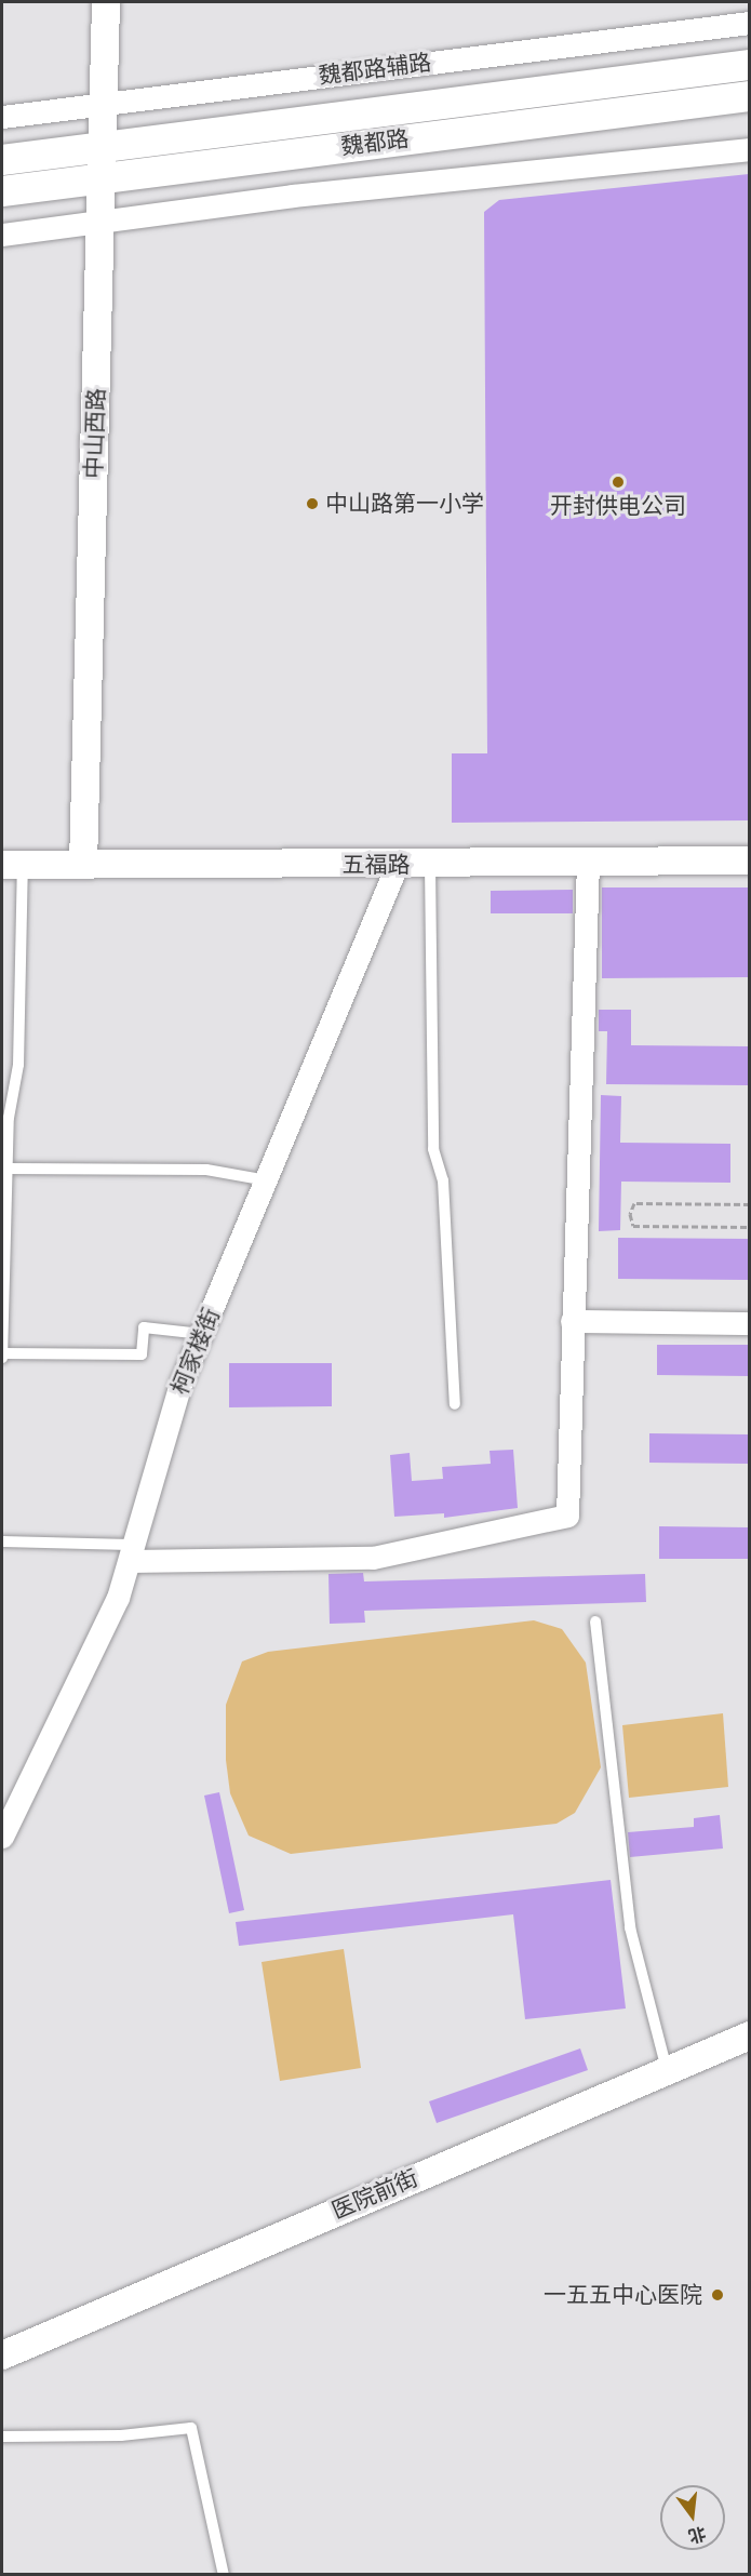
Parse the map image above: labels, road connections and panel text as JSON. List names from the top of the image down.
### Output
{
  "streets": {
    "main road": ["魏都路"],
    "street": [
      "魏都路辅路",
      "中山西路",
      "五福路",
      "柯家楼街",
      "医院前街"
    ]
  },
  "crossings": [
    ["魏都路辅路", "中山西路"],
    ["魏都路", "中山西路"],
    ["中山西路", "五福路"],
    ["五福路", "柯家楼街"]
  ],
  "places": ["开封供电公司", "中山路第一小学", "一五五中心医院"],
  "north": "bottom"
}
